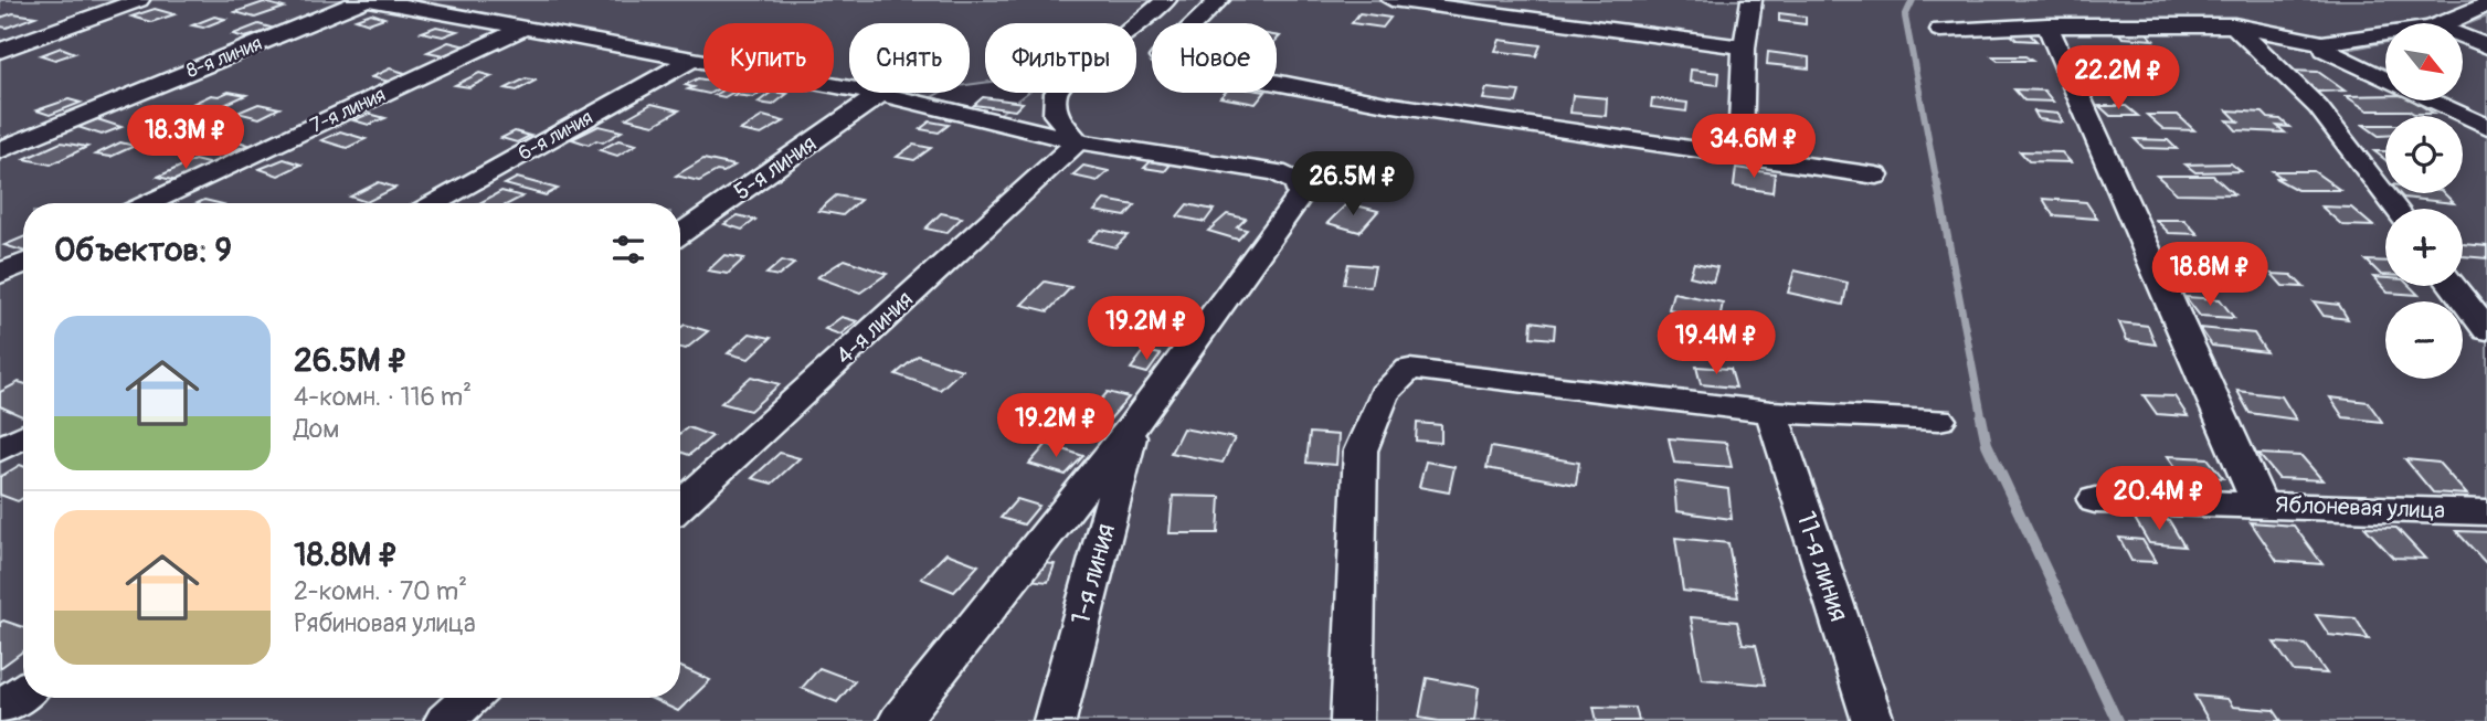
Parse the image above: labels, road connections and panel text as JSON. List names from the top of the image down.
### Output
{
  "streets": {
    "street": [
      "8-я линия",
      "7-я линия",
      "6-я линия",
      "5-я линия",
      "4-я линия",
      "Яблоневая улица",
      "11-я линия",
      "1-я линия"
    ]
  },
  "north": "bottom right",
  "page": {
    "map_buttons": ["+", "−"],
    "chip": [
      "Купить",
      "Снять",
      "Фильтры",
      "Новое"
    ],
    "price": [
      "22.2M ₽",
      "18.3M ₽",
      "34.6M ₽",
      "26.5M ₽",
      "18.8M ₽",
      "19.2M ₽",
      "19.4M ₽",
      "19.2M ₽",
      "20.4M ₽"
    ],
    "heading": "Объектов: 9",
    "list": [
      {
        "name": "26.5M ₽",
        "note": "4-комн. · 116 m² · Дом"
      },
      {
        "name": "18.8M ₽",
        "note": "2-комн. · 70 m² · Рябиновая улица"
      }
    ]
  }
}
